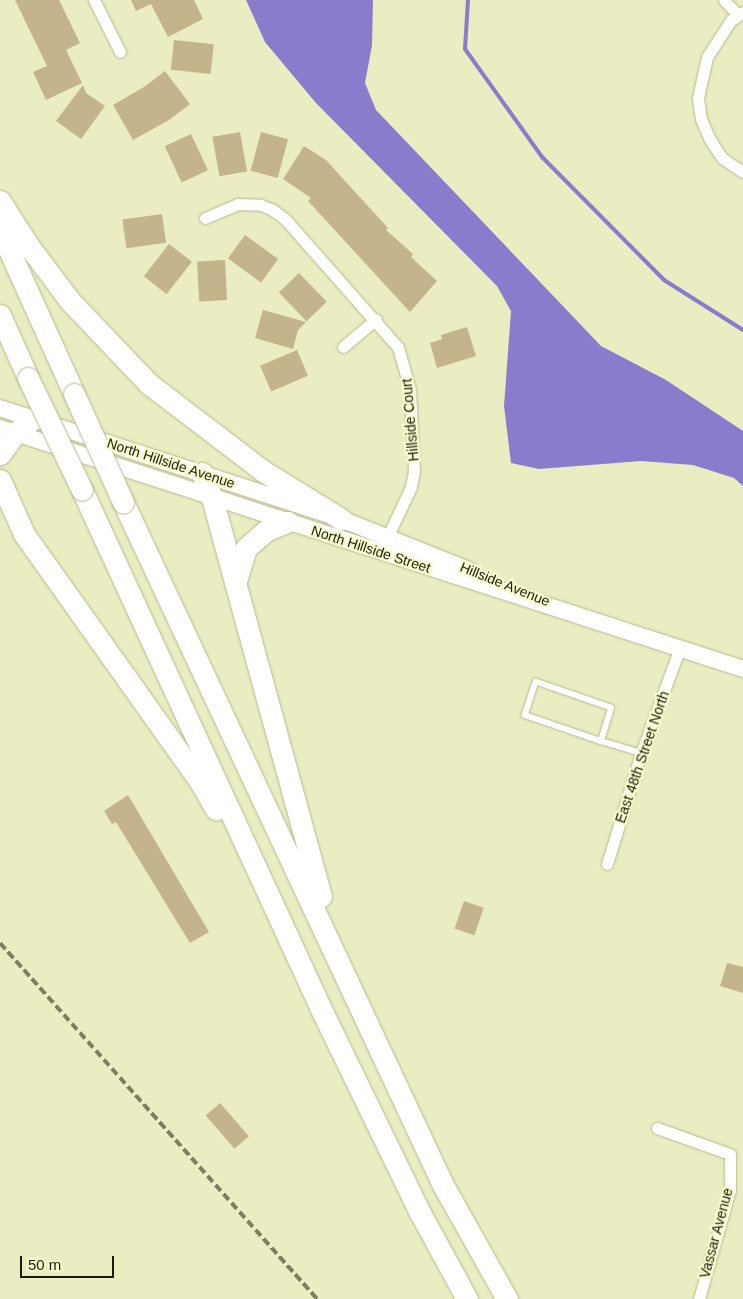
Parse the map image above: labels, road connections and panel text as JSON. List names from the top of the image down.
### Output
{
  "streets": {
    "main road": ["North Hillside Avenue", "North Hillside Street", "Hillside Avenue"],
    "street": ["Hillside Court", "East 48th Street North", "Vassar Avenue"]
  },
  "crossings": [
    ["Hillside Court", "North Hillside Street"],
    ["Hillside Court", "Hillside Avenue"],
    ["North Hillside Avenue", "Hillside Avenue"],
    ["North Hillside Street", "Hillside Avenue"],
    ["Hillside Avenue", "East 48th Street North"]
  ],
  "scale_bar": "50 m"
}
